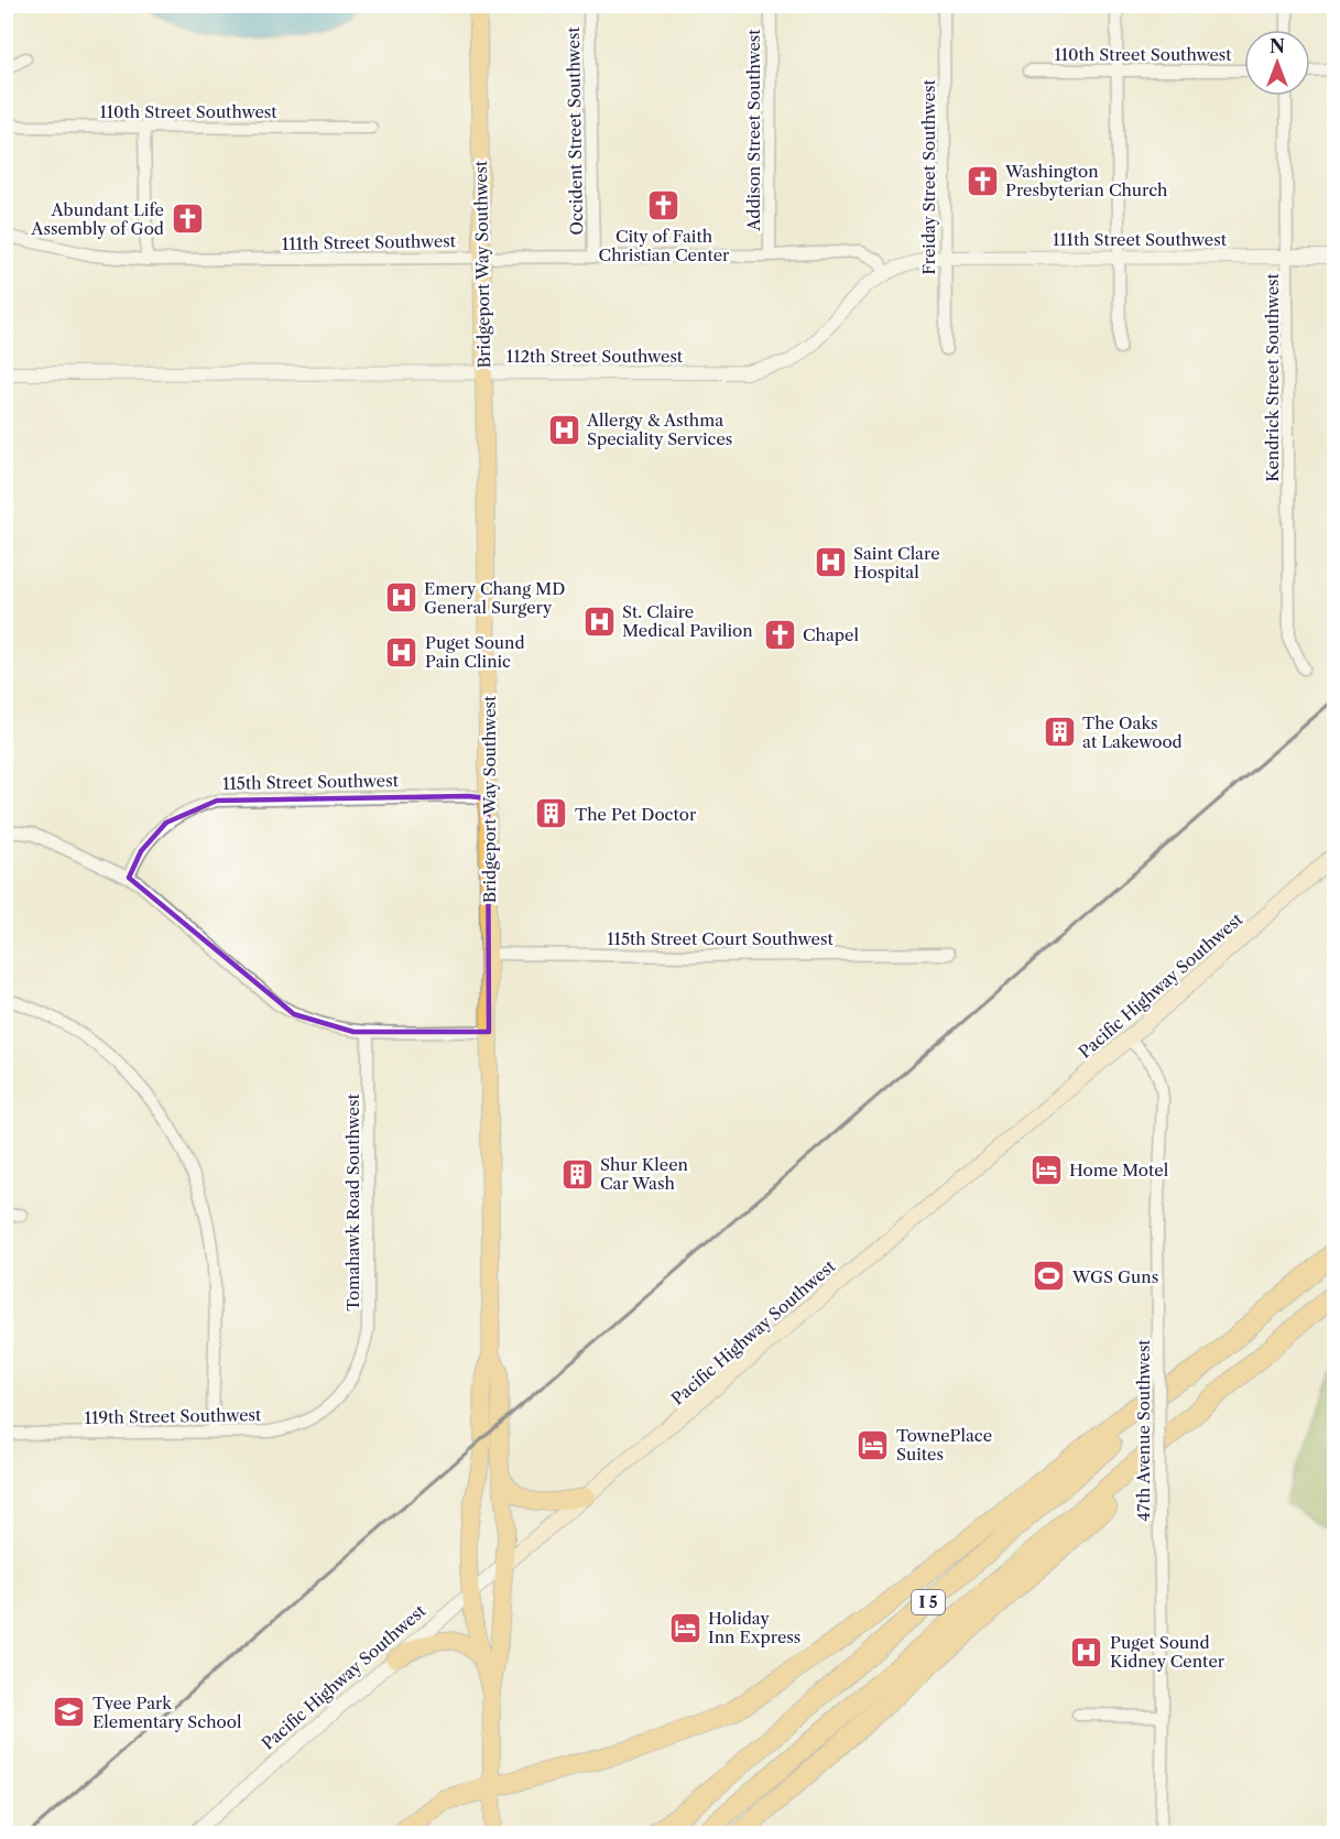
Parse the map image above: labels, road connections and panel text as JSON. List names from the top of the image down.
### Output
{
  "streets": {
    "highway": ["I 5"],
    "main road": ["Bridgeport Way Southwest", "Pacific Highway Southwest"],
    "street": [
      "110th Street Southwest",
      "Addison Street Southwest",
      "Occident Street Southwest",
      "Freiday Street Southwest",
      "111th Street Southwest",
      "112th Street Southwest",
      "Kendrick Street Southwest",
      "115th Street Southwest",
      "115th Street Court Southwest",
      "Tomahawk Road Southwest",
      "119th Street Southwest",
      "47th Avenue Southwest"
    ]
  },
  "crossings": [
    ["Addison Street Southwest", "111th Street Southwest"],
    ["Occident Street Southwest", "111th Street Southwest"],
    ["Freiday Street Southwest", "111th Street Southwest"],
    ["Freiday Street Southwest", "112th Street Southwest"],
    ["111th Street Southwest", "Bridgeport Way Southwest"],
    ["111th Street Southwest", "112th Street Southwest"],
    ["111th Street Southwest", "Kendrick Street Southwest"],
    ["Bridgeport Way Southwest", "112th Street Southwest"],
    ["Bridgeport Way Southwest", "115th Street Southwest"],
    ["Bridgeport Way Southwest", "115th Street Court Southwest"],
    ["Bridgeport Way Southwest", "Pacific Highway Southwest"],
    ["Pacific Highway Southwest", "47th Avenue Southwest"],
    ["Tomahawk Road Southwest", "119th Street Southwest"]
  ],
  "places": {
    "church": [
      "Washington Presbyterian Church",
      "City of Faith Christian Center",
      "Abundant Life Assembly of God",
      "Chapel"
    ],
    "hospital": [
      "Allergy & Asthma Speciality Services",
      "Saint Clare Hospital",
      "Emery Chang MD General Surgery",
      "St. Claire Medical Pavilion",
      "Puget Sound Pain Clinic",
      "Puget Sound Kidney Center"
    ],
    "building": ["The Oaks at Lakewood", "The Pet Doctor", "Shur Kleen Car Wash"],
    "hotel": ["Home Motel", "TownePlace Suites", "Holiday Inn Express"],
    "sports": ["WGS Guns"],
    "school or university": ["Tyee Park Elementary School"]
  },
  "north": "top"
}
